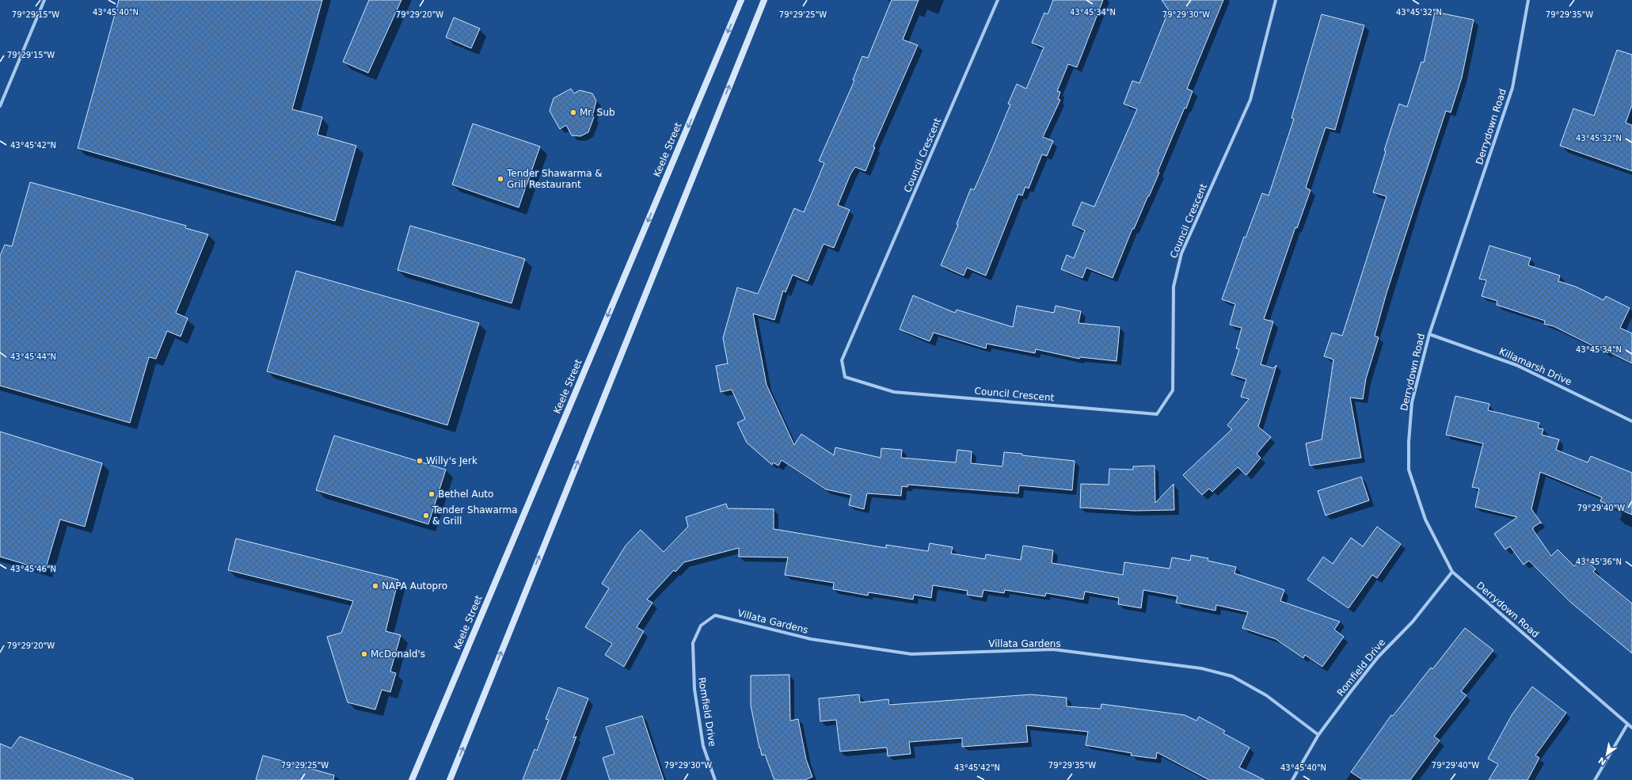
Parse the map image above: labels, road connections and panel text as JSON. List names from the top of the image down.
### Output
{
  "streets": {
    "main road": ["Keele Street"],
    "street": [
      "Derrydown Road",
      "Council Crescent",
      "Killamarsh Drive",
      "Villata Gardens",
      "Romfield Drive"
    ]
  },
  "crossings": [
    ["Derrydown Road", "Killamarsh Drive"],
    ["Derrydown Road", "Romfield Drive"],
    ["Villata Gardens", "Romfield Drive"]
  ],
  "places": [
    "Mr. Sub",
    "Tender Shawarma & Grill Restaurant",
    "Willy's Jerk",
    "Bethel Auto",
    "Tender Shawarma & Grill",
    "NAPA Autopro",
    "McDonald's"
  ],
  "north": "bottom left",
  "coordinates": [
    "43°45'40\"N",
    "43°45'34\"N",
    "43°45'32\"N",
    "79°29'35\"W",
    "79°29'15\"W",
    "79°29'20\"W",
    "79°29'25\"W",
    "79°29'30\"W",
    "43°45'42\"N",
    "43°45'44\"N",
    "79°29'40\"W",
    "43°45'36\"N",
    "43°45'46\"N"
  ]
}
